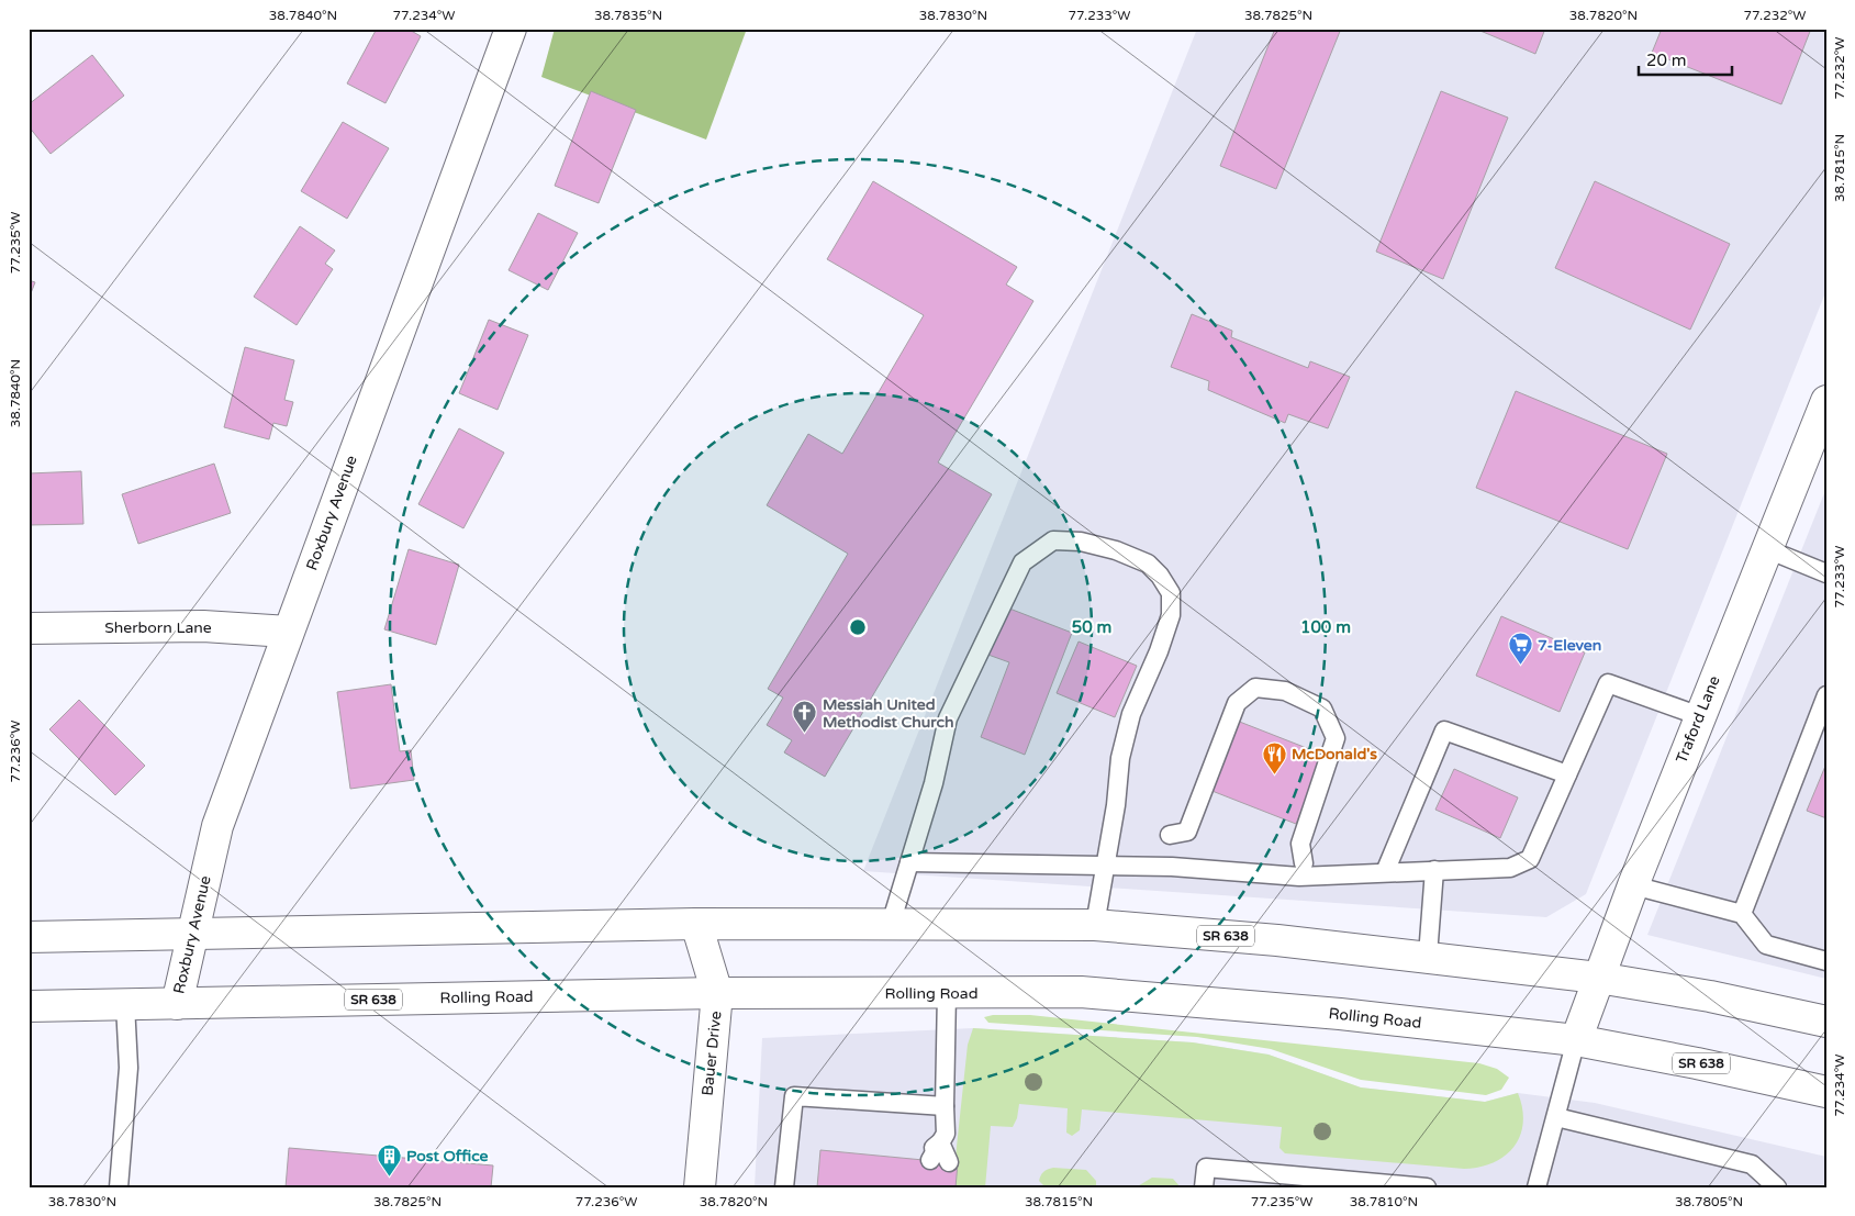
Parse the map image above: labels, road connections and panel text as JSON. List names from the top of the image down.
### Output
{
  "streets": {
    "main road": [
      "Roxbury Avenue",
      "Sherborn Lane",
      "Traford Lane",
      "SR 638",
      "Rolling Road",
      "Bauer Drive"
    ]
  },
  "crossings": [
    ["Roxbury Avenue", "Sherborn Lane"],
    ["Roxbury Avenue", "SR 638"],
    ["Roxbury Avenue", "Rolling Road"],
    ["Traford Lane", "SR 638"],
    ["Traford Lane", "Rolling Road"],
    ["SR 638", "Bauer Drive"],
    ["Rolling Road", "Bauer Drive"]
  ],
  "places": {
    "supermarket": ["7-Eleven"],
    "church": ["Messiah United Methodist Church"],
    "restaurant": ["McDonald's"],
    "building": ["Post Office"]
  },
  "scale_bar": "20 m",
  "coordinates": [
    "38.7840°N",
    "77.234°W",
    "38.7835°N",
    "38.7830°N",
    "77.233°W",
    "38.7825°N",
    "38.7820°N",
    "77.232°W",
    "38.7815°N",
    "77.235°W",
    "77.236°W",
    "38.7810°N",
    "38.7805°N"
  ],
  "rings": ["50 m", "100 m"]
}
